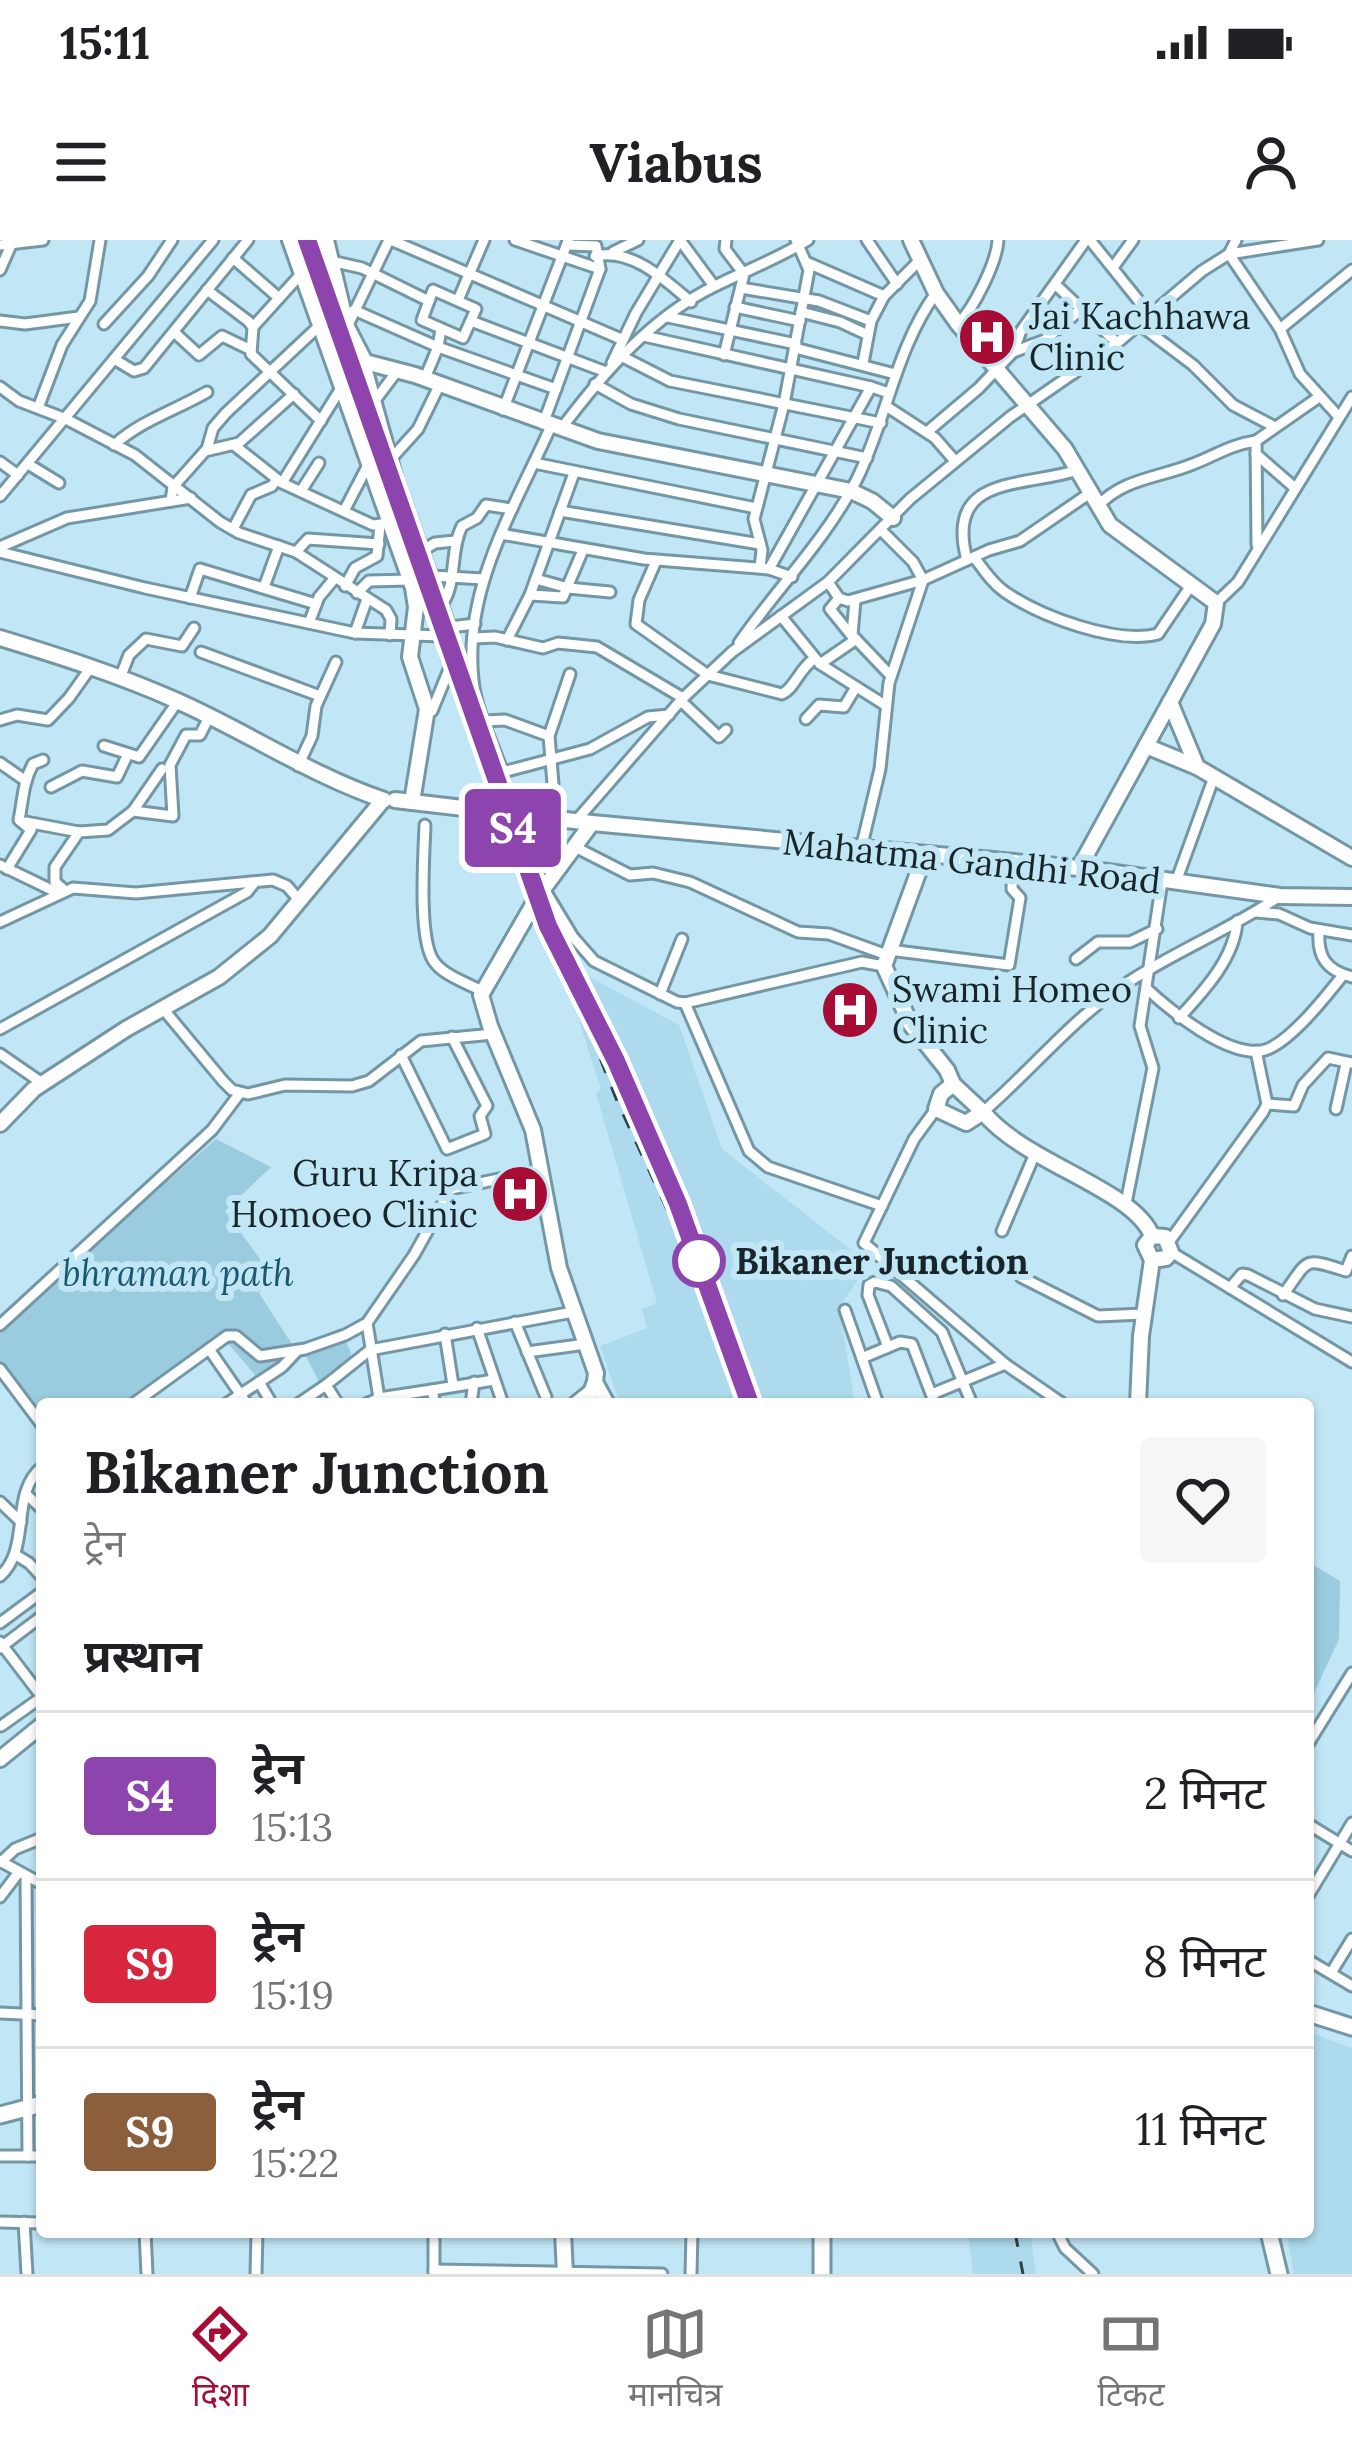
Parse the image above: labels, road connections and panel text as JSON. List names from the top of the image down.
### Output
{
  "streets": {
    "street": ["Mahatma Gandhi Road"]
  },
  "parks": ["bhraman path"],
  "places": {
    "hospital": ["Jai Kachhawa Clinic", "Swami Homeo Clinic", "Guru Kripa Homoeo Clinic"],
    "other": ["Bikaner Junction"]
  },
  "page": {
    "status": "15:11",
    "header": "Viabus",
    "on_map": "S4",
    "heading": [
      ["Bikaner Junction", "ट्रेन"],
      "प्रस्थान"
    ],
    "list": [
      {
        "mark": "S4",
        "name": "ट्रेन",
        "note": "15:13",
        "value": "2 मिनट"
      },
      {
        "mark": "S9",
        "name": "ट्रेन",
        "note": "15:19",
        "value": "8 मिनट"
      },
      {
        "mark": "S9",
        "name": "ट्रेन",
        "note": "15:22",
        "value": "11 मिनट"
      }
    ],
    "tabs": ["दिशा", "मानचित्र", "टिकट"]
  }
}
